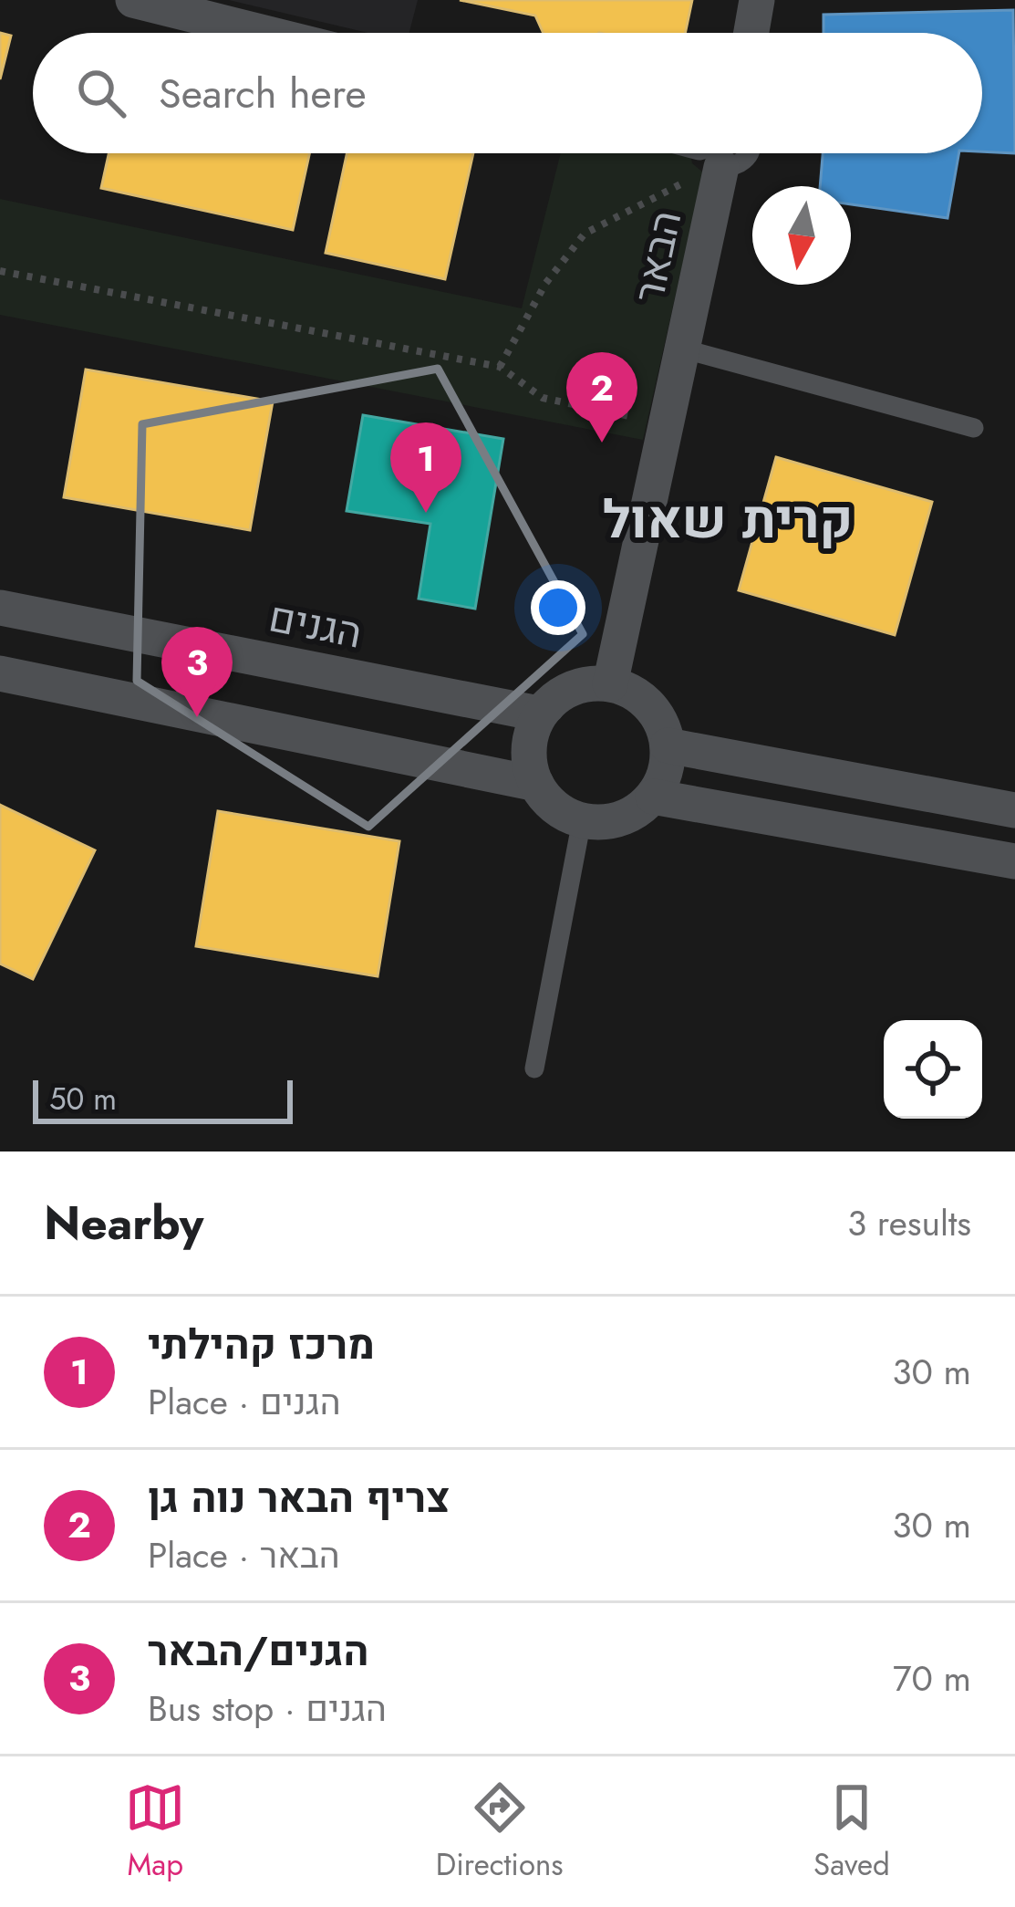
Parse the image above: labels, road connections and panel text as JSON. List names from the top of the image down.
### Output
{
  "streets": {
    "street": ["הבאר", "הגנים"]
  },
  "crossings": [
    ["הבאר", "הגנים"]
  ],
  "districts": ["קרית שאול"],
  "scale_bar": "50 m",
  "north": "bottom",
  "page": {
    "search": "Search here",
    "pins": ["2", "1", "3"],
    "scale": "50 m",
    "heading": ["Nearby", "3 results"],
    "list": [
      {
        "mark": "1",
        "name": "מרכז קהילתי",
        "note": "Place · הגנים",
        "value": "30 m"
      },
      {
        "mark": "2",
        "name": "צריף הבאר נוה גן",
        "note": "Place · הבאר",
        "value": "30 m"
      },
      {
        "mark": "3",
        "name": "הגנים/הבאר",
        "note": "Bus stop · הגנים",
        "value": "70 m"
      }
    ],
    "nav": ["Map", "Directions", "Saved"]
  }
}
